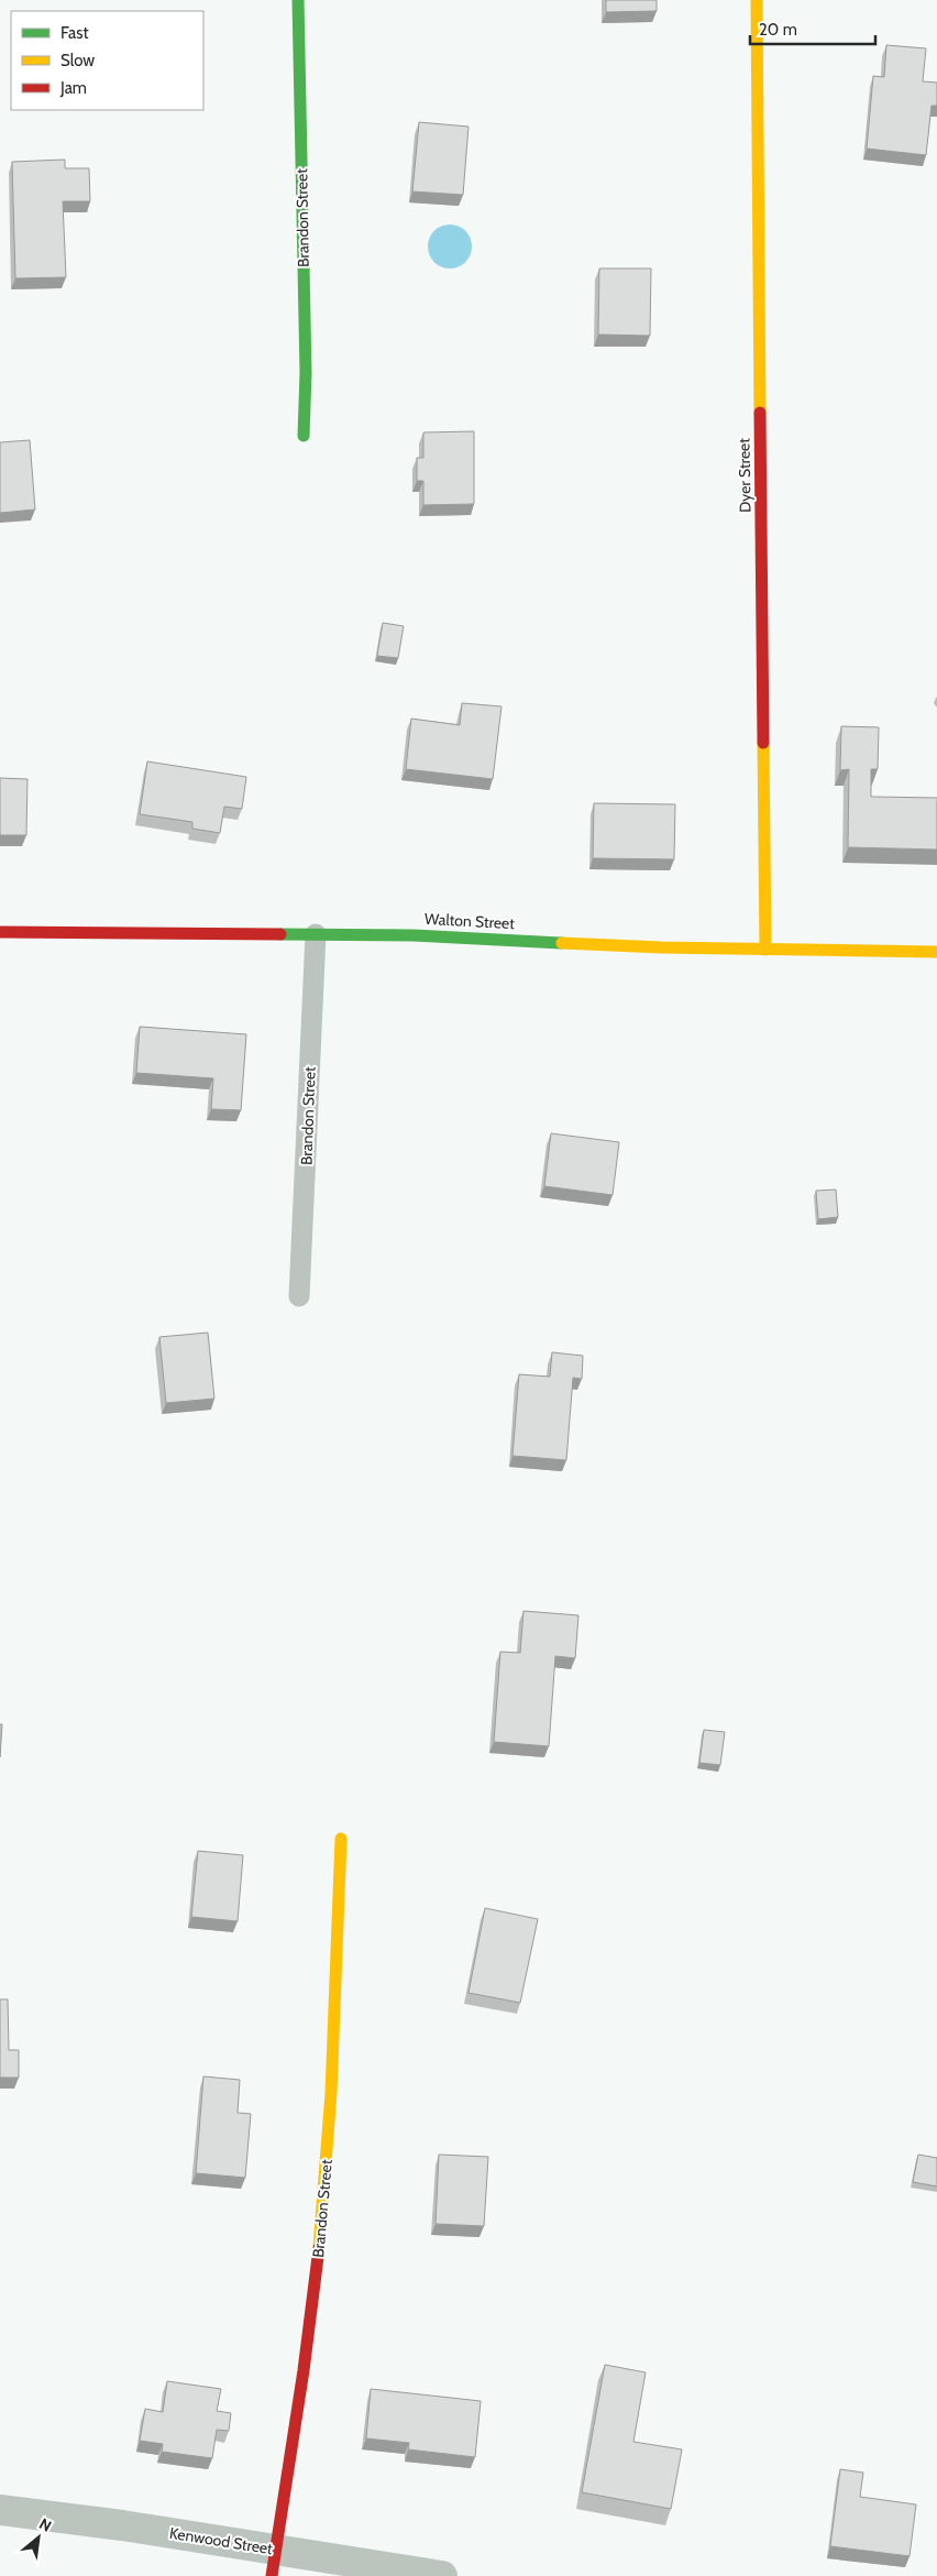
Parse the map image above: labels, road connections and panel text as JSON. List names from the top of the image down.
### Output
{
  "streets": {
    "street": [
      "Brandon Street",
      "Dyer Street",
      "Walton Street",
      "Kenwood Street"
    ]
  },
  "crossings": [
    ["Brandon Street", "Walton Street"],
    ["Brandon Street", "Kenwood Street"],
    ["Dyer Street", "Walton Street"]
  ],
  "legend": ["Fast", "Slow", "Jam"],
  "scale_bar": "20 m",
  "north": "top right"
}
